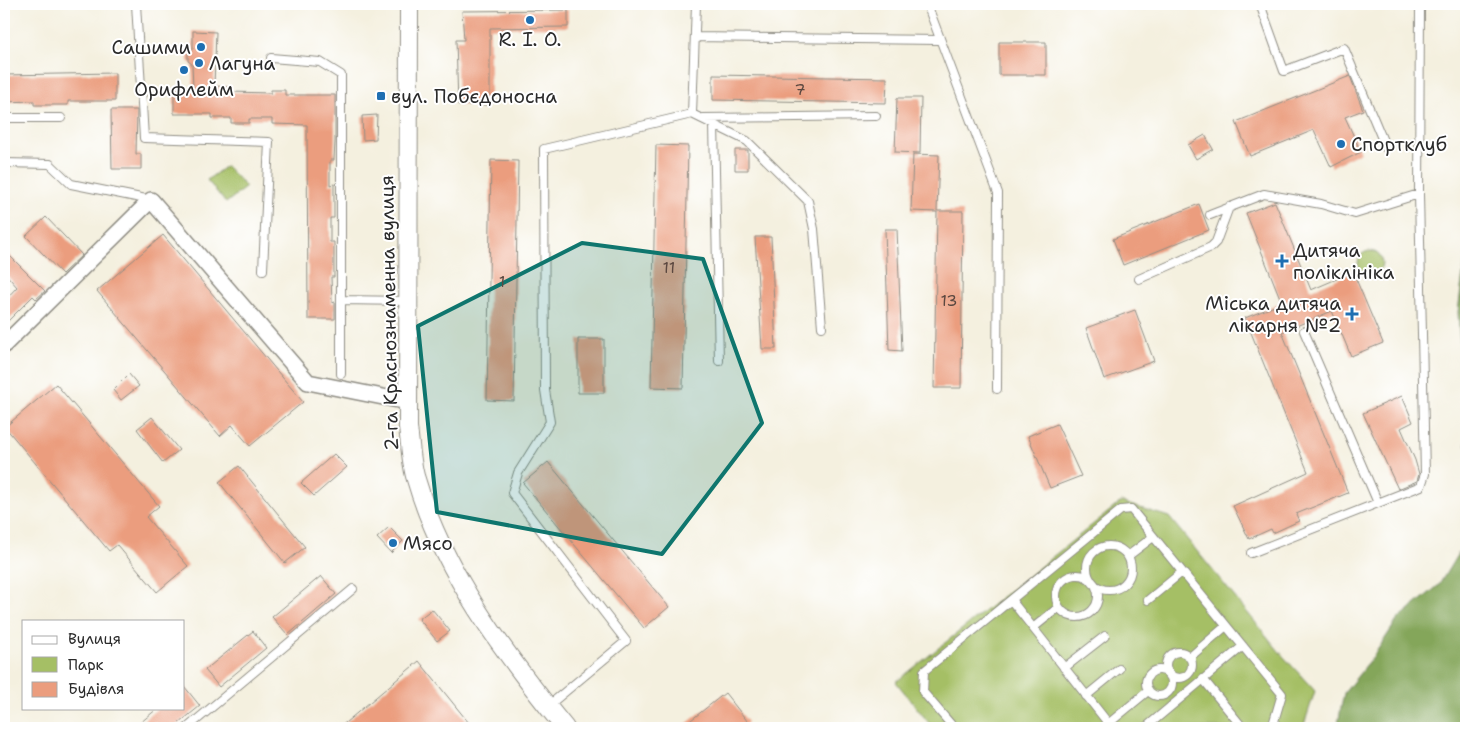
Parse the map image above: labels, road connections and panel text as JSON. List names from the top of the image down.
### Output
{
  "streets": {
    "street": ["2-га Краснознаменна вулиця"]
  },
  "places": {
    "other": [
      "R. I. O.",
      "Сашими",
      "Лагуна",
      "Орифлейм",
      "Спортклуб",
      "Мясо"
    ],
    "transit": ["вул. Побєдоносна"],
    "health": ["Дитяча поліклініка", "Міська дитяча лікарня №2"]
  },
  "house_numbers": [
    "7",
    "11",
    "1",
    "13"
  ],
  "legend": ["Вулиця", "Парк", "Будівля"]
}
